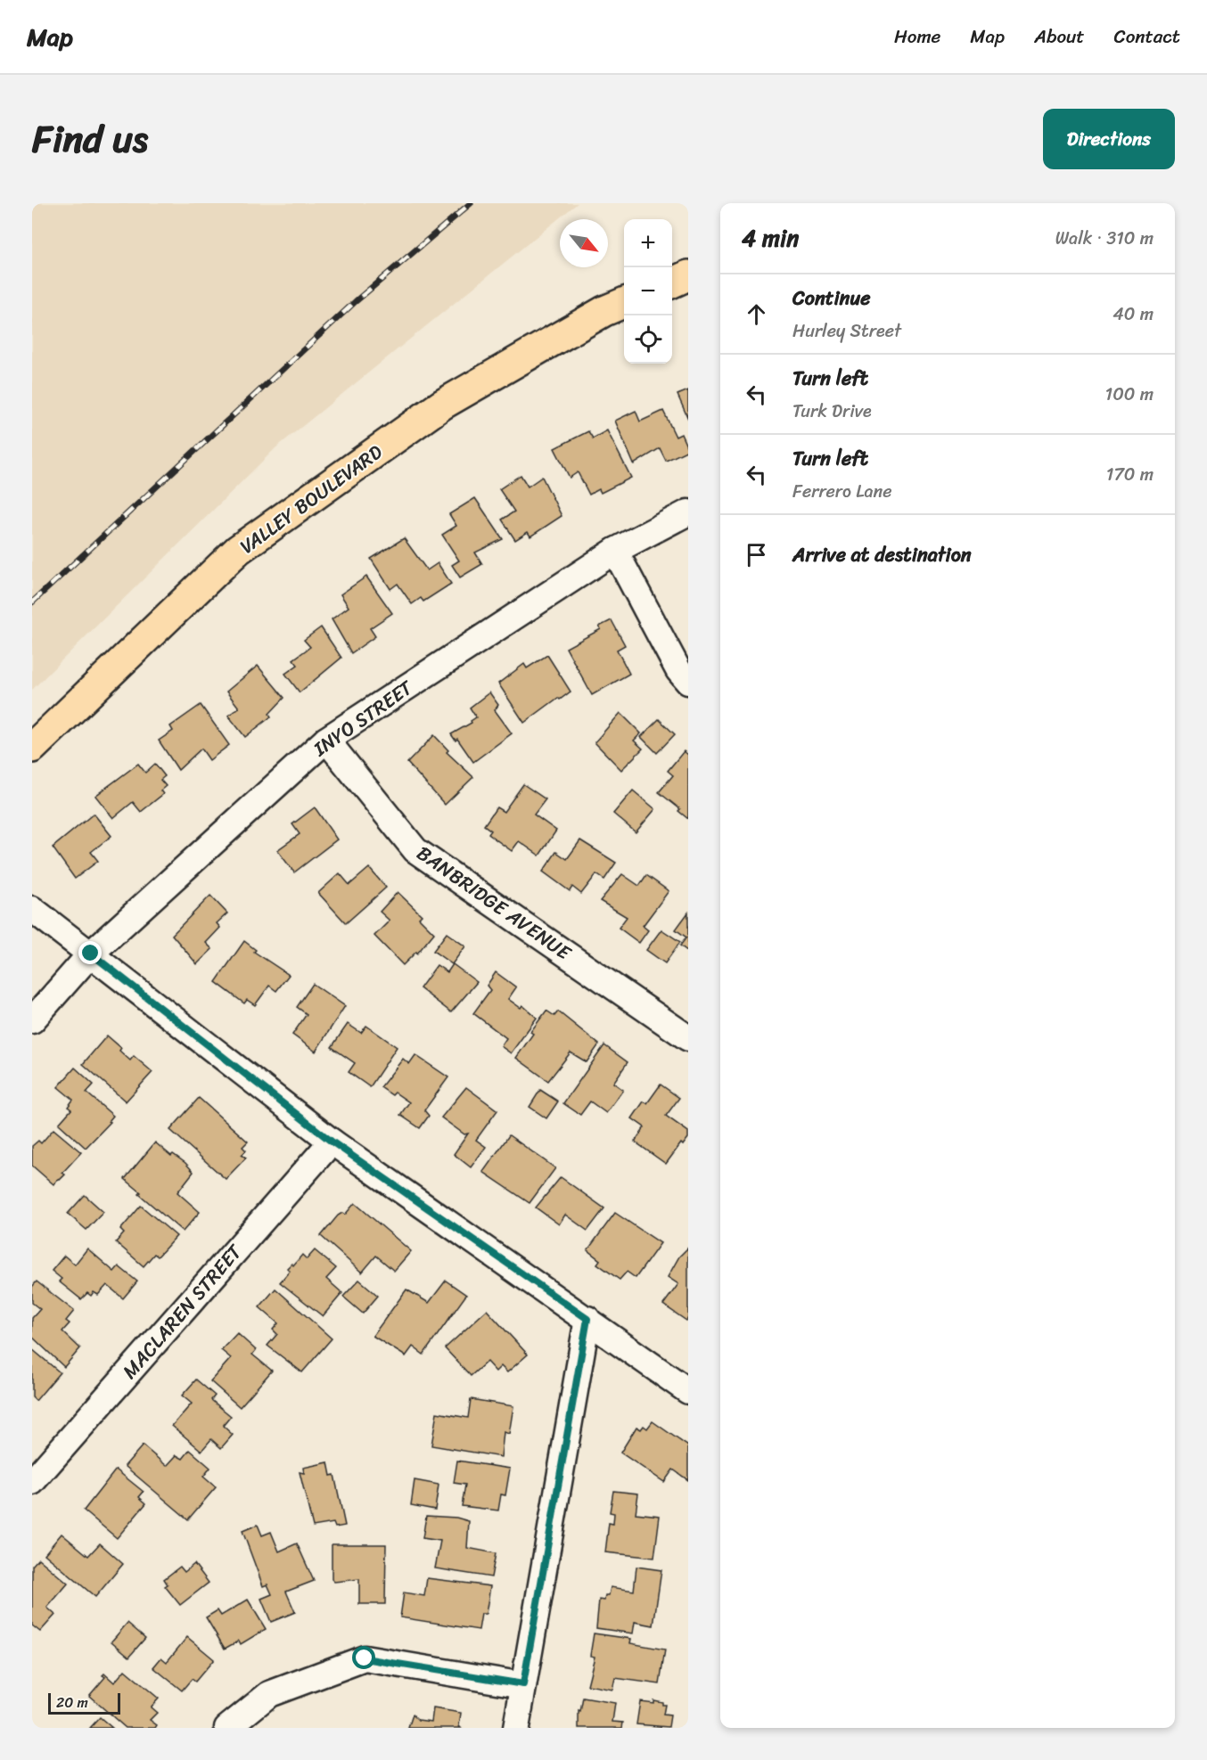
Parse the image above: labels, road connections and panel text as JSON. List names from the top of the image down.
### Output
{
  "streets": {
    "main road": ["VALLEY BOULEVARD"],
    "street": ["INYO STREET", "BANBRIDGE AVENUE", "MACLAREN STREET"]
  },
  "crossings": [
    ["INYO STREET", "BANBRIDGE AVENUE"]
  ],
  "scale_bar": "20 m",
  "north": "bottom right",
  "page": {
    "header": "Map",
    "nav": [
      "Home",
      "Map",
      "About",
      "Contact"
    ],
    "title": "Find us",
    "buttons": "Directions",
    "heading": ["4 min", "Walk · 310 m"],
    "map_buttons": ["+", "−"],
    "list": [
      ["Continue", "Hurley Street", "40 m"],
      ["Turn left", "Turk Drive", "100 m"],
      ["Turn left", "Ferrero Lane", "170 m"],
      "Arrive at destination"
    ],
    "scale": "20 m"
  }
}
